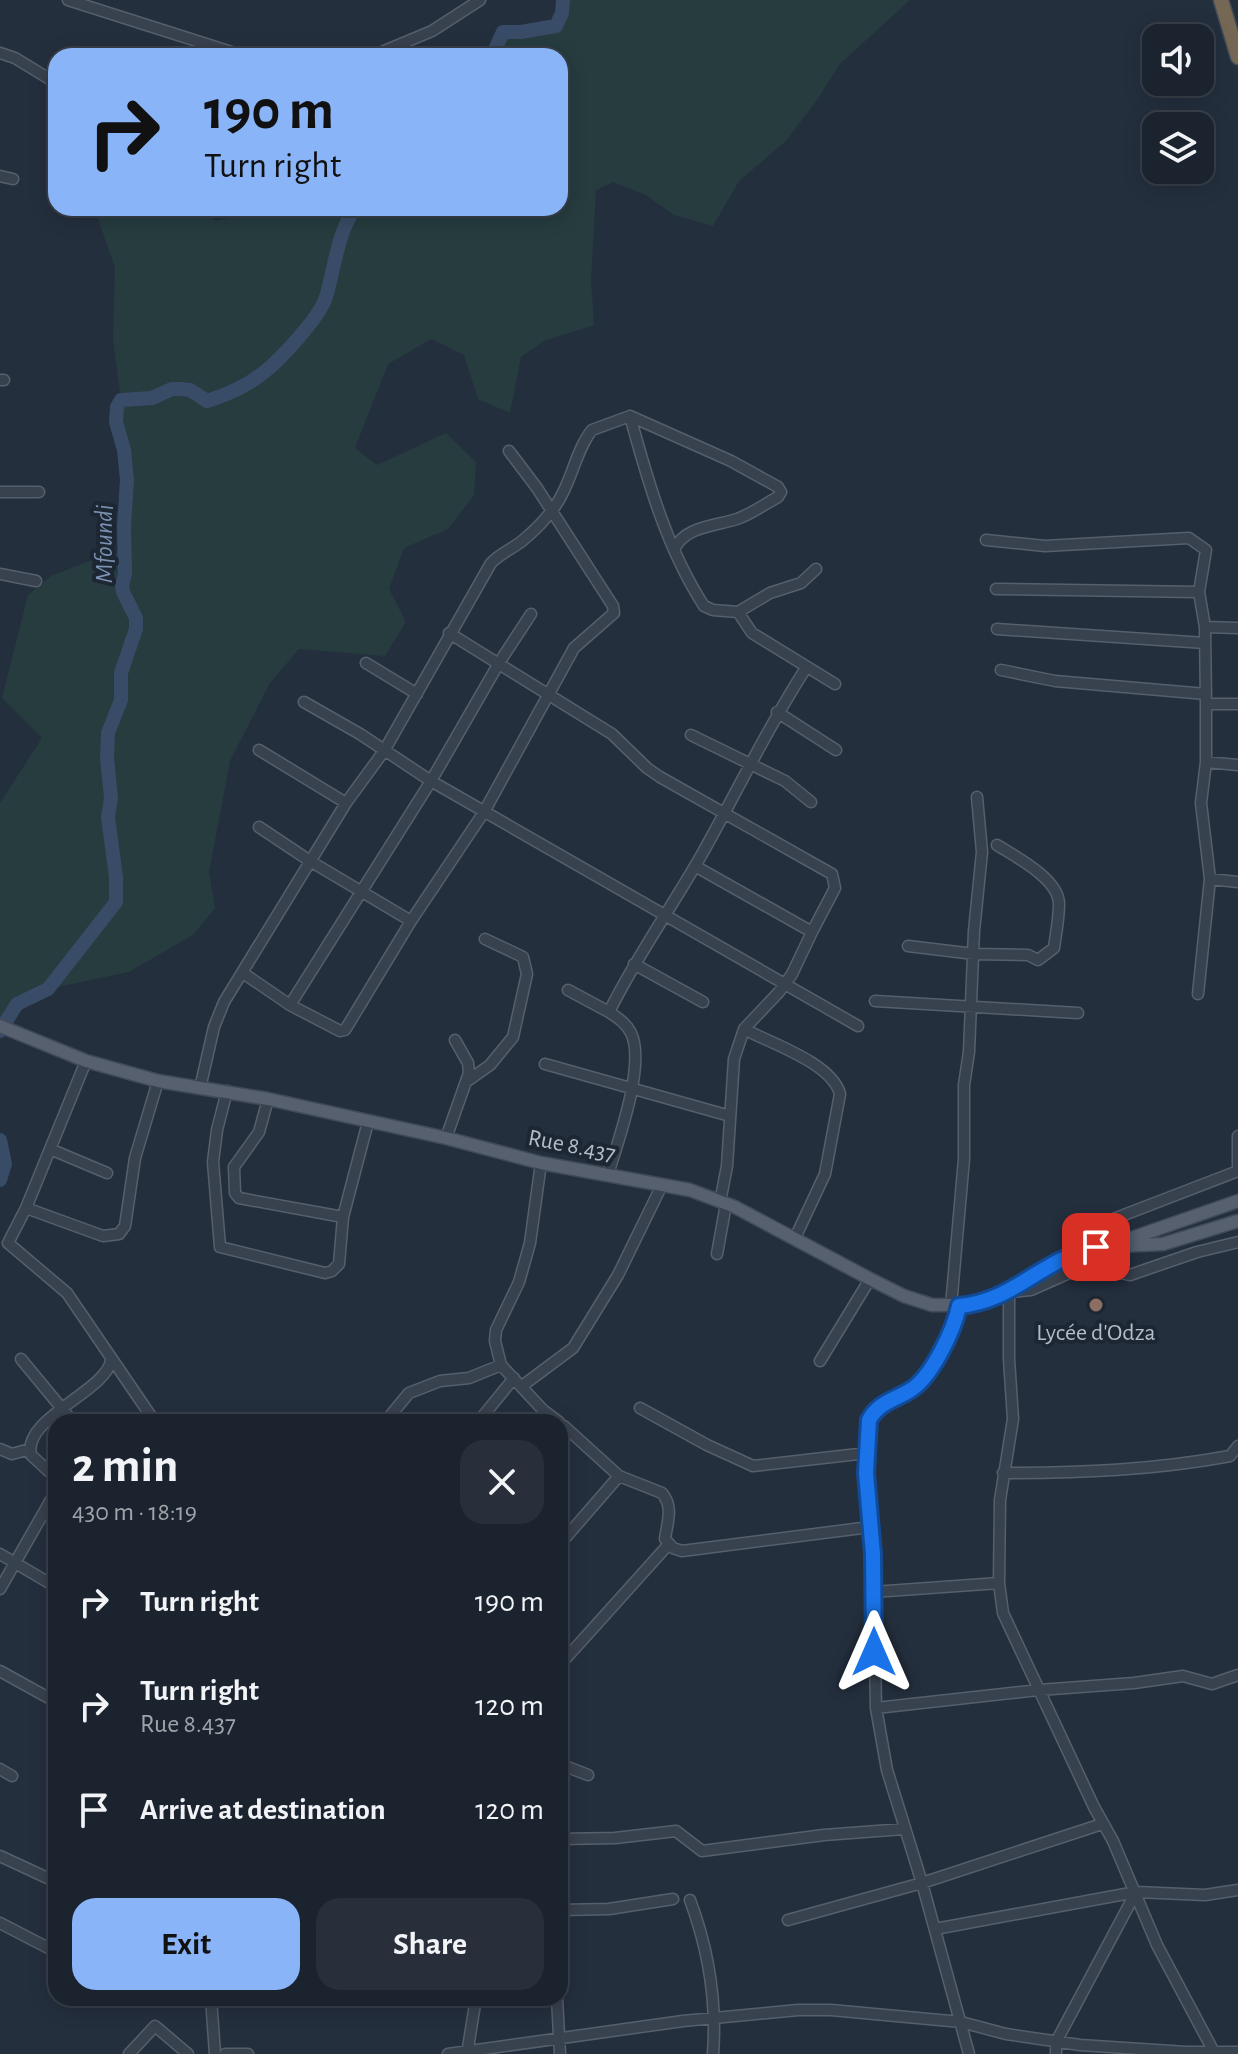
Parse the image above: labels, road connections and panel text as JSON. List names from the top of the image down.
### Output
{
  "streets": {
    "main road": ["Rue 8.437"]
  },
  "water": ["Mfoundi"],
  "places": ["Lycée d'Odza"],
  "page": {
    "turn": ["190 m", "Turn right"],
    "heading": ["2 min", "430 m · 18:19"],
    "list": [
      {
        "name": "Turn right",
        "value": "190 m"
      },
      {
        "name": "Turn right",
        "note": "Rue 8.437",
        "value": "120 m"
      },
      {
        "name": "Arrive at destination",
        "value": "120 m"
      }
    ],
    "buttons": ["Exit", "Share"]
  }
}
